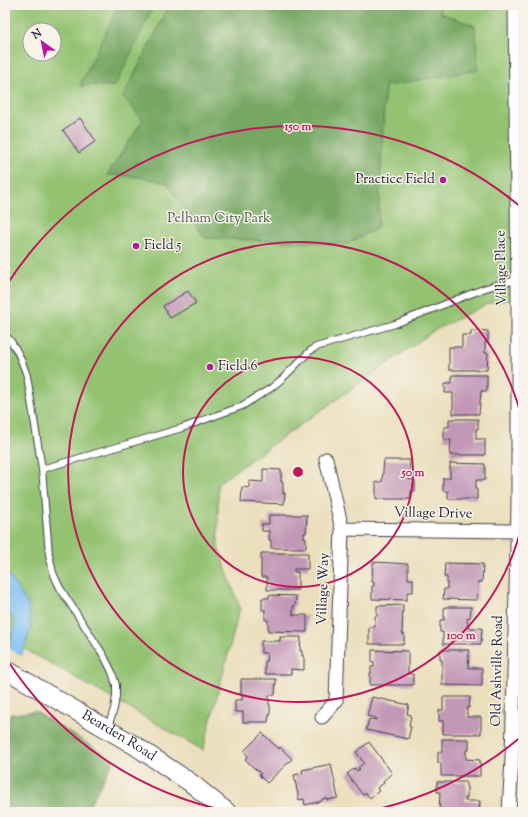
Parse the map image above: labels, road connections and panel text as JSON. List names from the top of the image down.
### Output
{
  "streets": {
    "street": [
      "Village Place",
      "Village Drive",
      "Village Way",
      "Old Ashville Road",
      "Bearden Road"
    ]
  },
  "crossings": [
    ["Village Place", "Village Drive"],
    ["Village Place", "Old Ashville Road"],
    ["Village Drive", "Village Way"],
    ["Village Drive", "Old Ashville Road"]
  ],
  "parks": ["Pelham City Park"],
  "places": ["Practice Field", "Field 5", "Field 6"],
  "north": "top left",
  "rings": ["150 m", "50 m", "100 m"]
}
